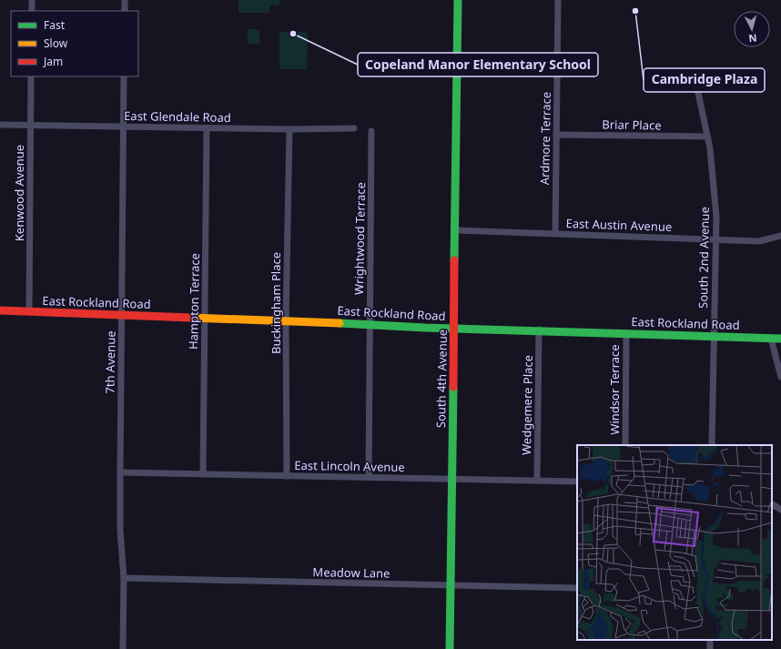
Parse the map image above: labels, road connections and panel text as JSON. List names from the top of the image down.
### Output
{
  "streets": {
    "street": [
      "East Glendale Road",
      "Briar Place",
      "Ardmore Terrace",
      "Kenwood Avenue",
      "East Austin Avenue",
      "Wrightwood Terrace",
      "South 2nd Avenue",
      "Hampton Terrace",
      "East Rockland Road",
      "Buckingham Place",
      "7th Avenue",
      "South 4th Avenue",
      "Windsor Terrace",
      "Wedgemere Place",
      "East Lincoln Avenue",
      "Meadow Lane"
    ]
  },
  "crossings": [
    ["East Glendale Road", "Kenwood Avenue"],
    ["East Glendale Road", "Hampton Terrace"],
    ["East Glendale Road", "Buckingham Place"],
    ["East Glendale Road", "7th Avenue"],
    ["Briar Place", "Ardmore Terrace"],
    ["Briar Place", "South 2nd Avenue"],
    ["Ardmore Terrace", "East Austin Avenue"],
    ["Kenwood Avenue", "East Rockland Road"],
    ["East Austin Avenue", "South 2nd Avenue"],
    ["East Austin Avenue", "South 4th Avenue"],
    ["Wrightwood Terrace", "East Rockland Road"],
    ["Wrightwood Terrace", "East Lincoln Avenue"],
    ["South 2nd Avenue", "East Rockland Road"],
    ["Hampton Terrace", "East Rockland Road"],
    ["Hampton Terrace", "East Lincoln Avenue"],
    ["East Rockland Road", "Buckingham Place"],
    ["East Rockland Road", "7th Avenue"],
    ["East Rockland Road", "South 4th Avenue"],
    ["East Rockland Road", "Windsor Terrace"],
    ["East Rockland Road", "Wedgemere Place"],
    ["Buckingham Place", "East Lincoln Avenue"],
    ["7th Avenue", "East Lincoln Avenue"],
    ["7th Avenue", "Meadow Lane"],
    ["South 4th Avenue", "East Lincoln Avenue"],
    ["South 4th Avenue", "Meadow Lane"],
    ["Wedgemere Place", "East Lincoln Avenue"]
  ],
  "places": ["Cambridge Plaza", "Copeland Manor Elementary School"],
  "legend": ["Fast", "Slow", "Jam"],
  "north": "bottom"
}
